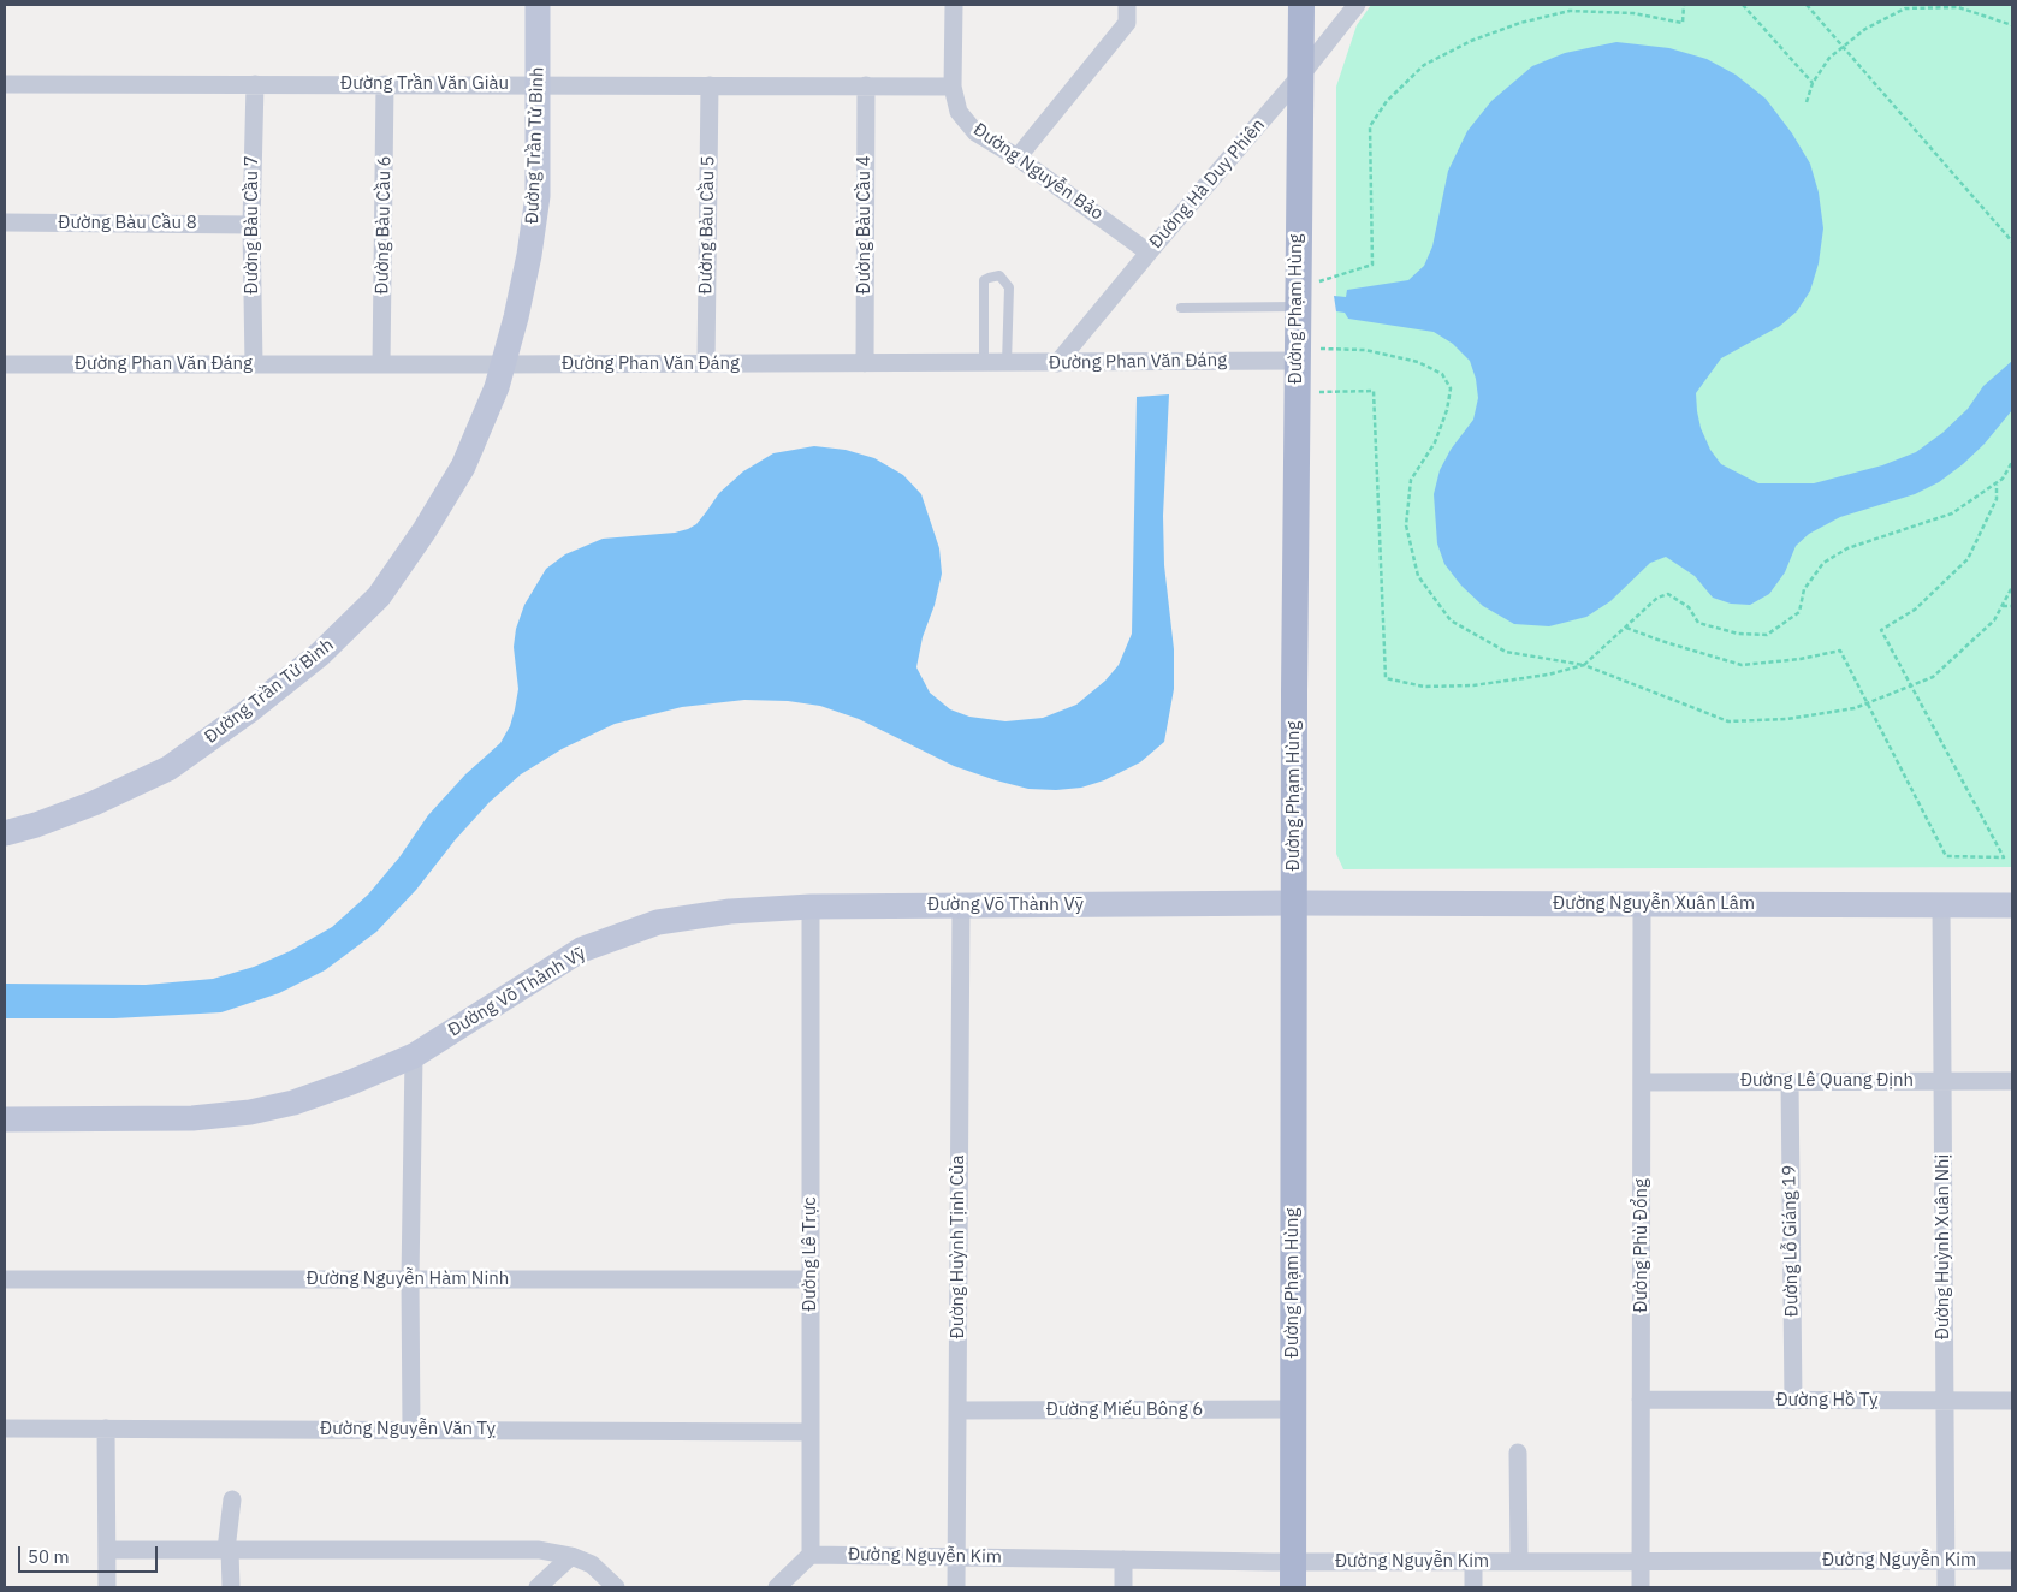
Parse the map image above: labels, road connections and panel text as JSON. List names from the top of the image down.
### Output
{
  "streets": {
    "main road": ["Đường Phạm Hùng"],
    "street": [
      "Đường Trần Văn Giàu",
      "Đường Trần Tử Bình",
      "Đường Nguyễn Bảo",
      "Đường Hà Duy Phiên",
      "Đường Bàu Cầu 8",
      "Đường Bàu Cầu 7",
      "Đường Bàu Cầu 6",
      "Đường Bàu Cầu 5",
      "Đường Bàu Cầu 4",
      "Đường Phan Văn Đáng",
      "Đường Nguyễn Xuân Lâm",
      "Đường Võ Thành Vỹ",
      "Đường Lê Quang Định",
      "Đường Lỗ Giáng 19",
      "Đường Phù Đổng",
      "Đường Huỳnh Tịnh Của",
      "Đường Huỳnh Xuân Nhị",
      "Đường Lê Trực",
      "Đường Nguyễn Hàm Ninh",
      "Đường Hồ Tỵ",
      "Đường Miếu Bông 6",
      "Đường Nguyễn Văn Tỵ",
      "Đường Nguyễn Kim"
    ]
  },
  "crossings": [
    ["Đường Trần Văn Giàu", "Đường Trần Tử Bình"],
    ["Đường Trần Văn Giàu", "Đường Nguyễn Bảo"],
    ["Đường Trần Văn Giàu", "Đường Bàu Cầu 7"],
    ["Đường Trần Văn Giàu", "Đường Bàu Cầu 6"],
    ["Đường Trần Văn Giàu", "Đường Bàu Cầu 5"],
    ["Đường Trần Văn Giàu", "Đường Bàu Cầu 4"],
    ["Đường Trần Tử Bình", "Đường Phan Văn Đáng"],
    ["Đường Nguyễn Bảo", "Đường Hà Duy Phiên"],
    ["Đường Hà Duy Phiên", "Đường Phạm Hùng"],
    ["Đường Hà Duy Phiên", "Đường Phan Văn Đáng"],
    ["Đường Bàu Cầu 8", "Đường Bàu Cầu 7"],
    ["Đường Bàu Cầu 7", "Đường Phan Văn Đáng"],
    ["Đường Bàu Cầu 6", "Đường Phan Văn Đáng"],
    ["Đường Bàu Cầu 5", "Đường Phan Văn Đáng"],
    ["Đường Bàu Cầu 4", "Đường Phan Văn Đáng"],
    ["Đường Phạm Hùng", "Đường Phan Văn Đáng"],
    ["Đường Phạm Hùng", "Đường Nguyễn Xuân Lâm"],
    ["Đường Phạm Hùng", "Đường Võ Thành Vỹ"],
    ["Đường Phạm Hùng", "Đường Miếu Bông 6"],
    ["Đường Phạm Hùng", "Đường Nguyễn Kim"],
    ["Đường Nguyễn Xuân Lâm", "Đường Võ Thành Vỹ"],
    ["Đường Nguyễn Xuân Lâm", "Đường Phù Đổng"],
    ["Đường Nguyễn Xuân Lâm", "Đường Huỳnh Xuân Nhị"],
    ["Đường Võ Thành Vỹ", "Đường Huỳnh Tịnh Của"],
    ["Đường Võ Thành Vỹ", "Đường Lê Trực"],
    ["Đường Lê Quang Định", "Đường Lỗ Giáng 19"],
    ["Đường Lê Quang Định", "Đường Phù Đổng"],
    ["Đường Lê Quang Định", "Đường Huỳnh Xuân Nhị"],
    ["Đường Lỗ Giáng 19", "Đường Hồ Tỵ"],
    ["Đường Phù Đổng", "Đường Hồ Tỵ"],
    ["Đường Phù Đổng", "Đường Nguyễn Kim"],
    ["Đường Huỳnh Tịnh Của", "Đường Miếu Bông 6"],
    ["Đường Huỳnh Tịnh Của", "Đường Nguyễn Kim"],
    ["Đường Huỳnh Xuân Nhị", "Đường Hồ Tỵ"],
    ["Đường Huỳnh Xuân Nhị", "Đường Nguyễn Kim"],
    ["Đường Lê Trực", "Đường Nguyễn Hàm Ninh"],
    ["Đường Lê Trực", "Đường Nguyễn Văn Tỵ"],
    ["Đường Lê Trực", "Đường Nguyễn Kim"]
  ],
  "scale_bar": "50 m"
}
